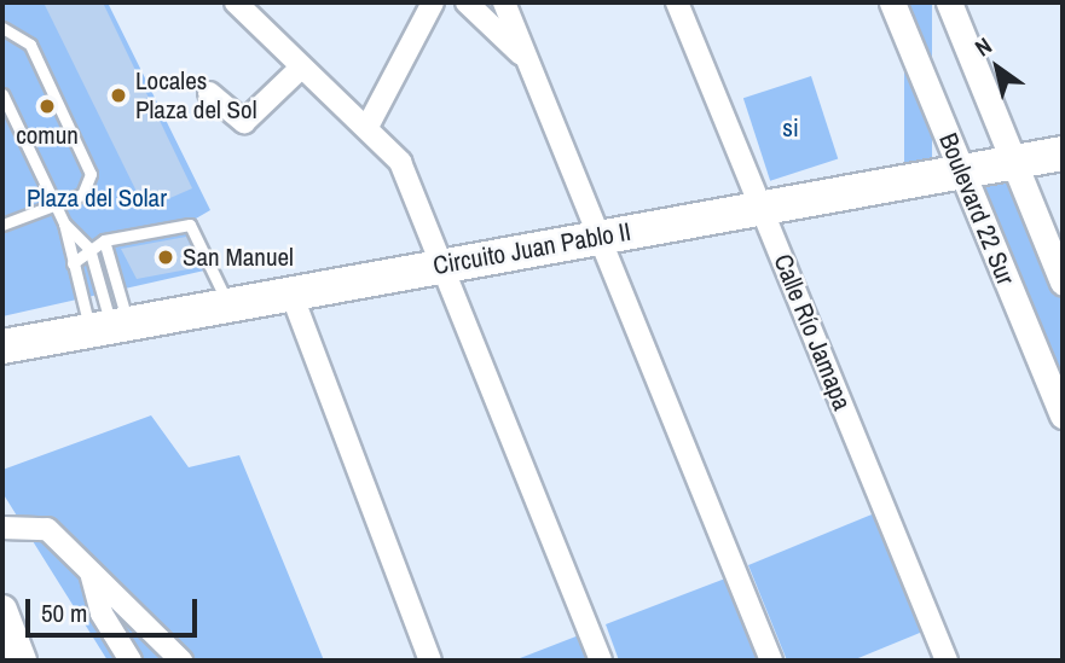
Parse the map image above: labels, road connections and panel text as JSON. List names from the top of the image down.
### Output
{
  "streets": {
    "main road": ["Circuito Juan Pablo II"],
    "street": ["Boulevard 22 Sur", "Calle Río Jamapa"]
  },
  "crossings": [
    ["Boulevard 22 Sur", "Circuito Juan Pablo II"],
    ["Circuito Juan Pablo II", "Calle Río Jamapa"]
  ],
  "parks": ["si", "Plaza del Solar"],
  "places": ["Locales Plaza del Sol", "comun", "San Manuel"],
  "scale_bar": "50 m",
  "north": "top left"
}
